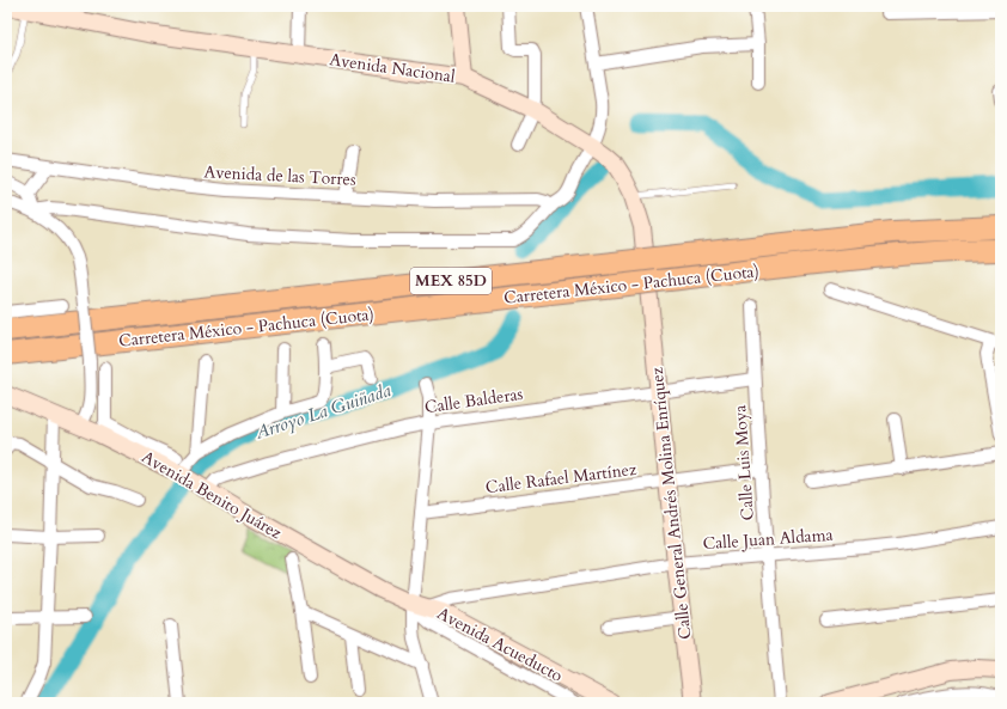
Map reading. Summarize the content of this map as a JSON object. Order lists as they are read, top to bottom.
{
  "streets": {
    "highway": ["MEX 85D", "Carretera México - Pachuca (Cuota)"],
    "main road": [
      "Avenida Nacional",
      "Avenida Benito Juárez",
      "Calle General Andrés Molina Enríquez",
      "Avenida Acueducto"
    ],
    "street": [
      "Avenida de las Torres",
      "Calle Balderas",
      "Calle Luis Moya",
      "Calle Rafael Martínez",
      "Calle Juan Aldama"
    ]
  },
  "crossings": [
    ["Avenida Nacional", "Calle General Andrés Molina Enríquez"],
    ["Calle Balderas", "Calle Luis Moya"],
    ["Calle Balderas", "Avenida Benito Juárez"],
    ["Calle Balderas", "Calle General Andrés Molina Enríquez"],
    ["Calle Luis Moya", "Calle Rafael Martínez"],
    ["Calle Luis Moya", "Calle Juan Aldama"],
    ["Calle Rafael Martínez", "Calle General Andrés Molina Enríquez"],
    ["Avenida Benito Juárez", "Calle Juan Aldama"],
    ["Avenida Benito Juárez", "Avenida Acueducto"],
    ["Calle General Andrés Molina Enríquez", "Calle Juan Aldama"],
    ["Calle Juan Aldama", "Avenida Acueducto"]
  ],
  "water": ["Arroyo La Guiñada"]
}
